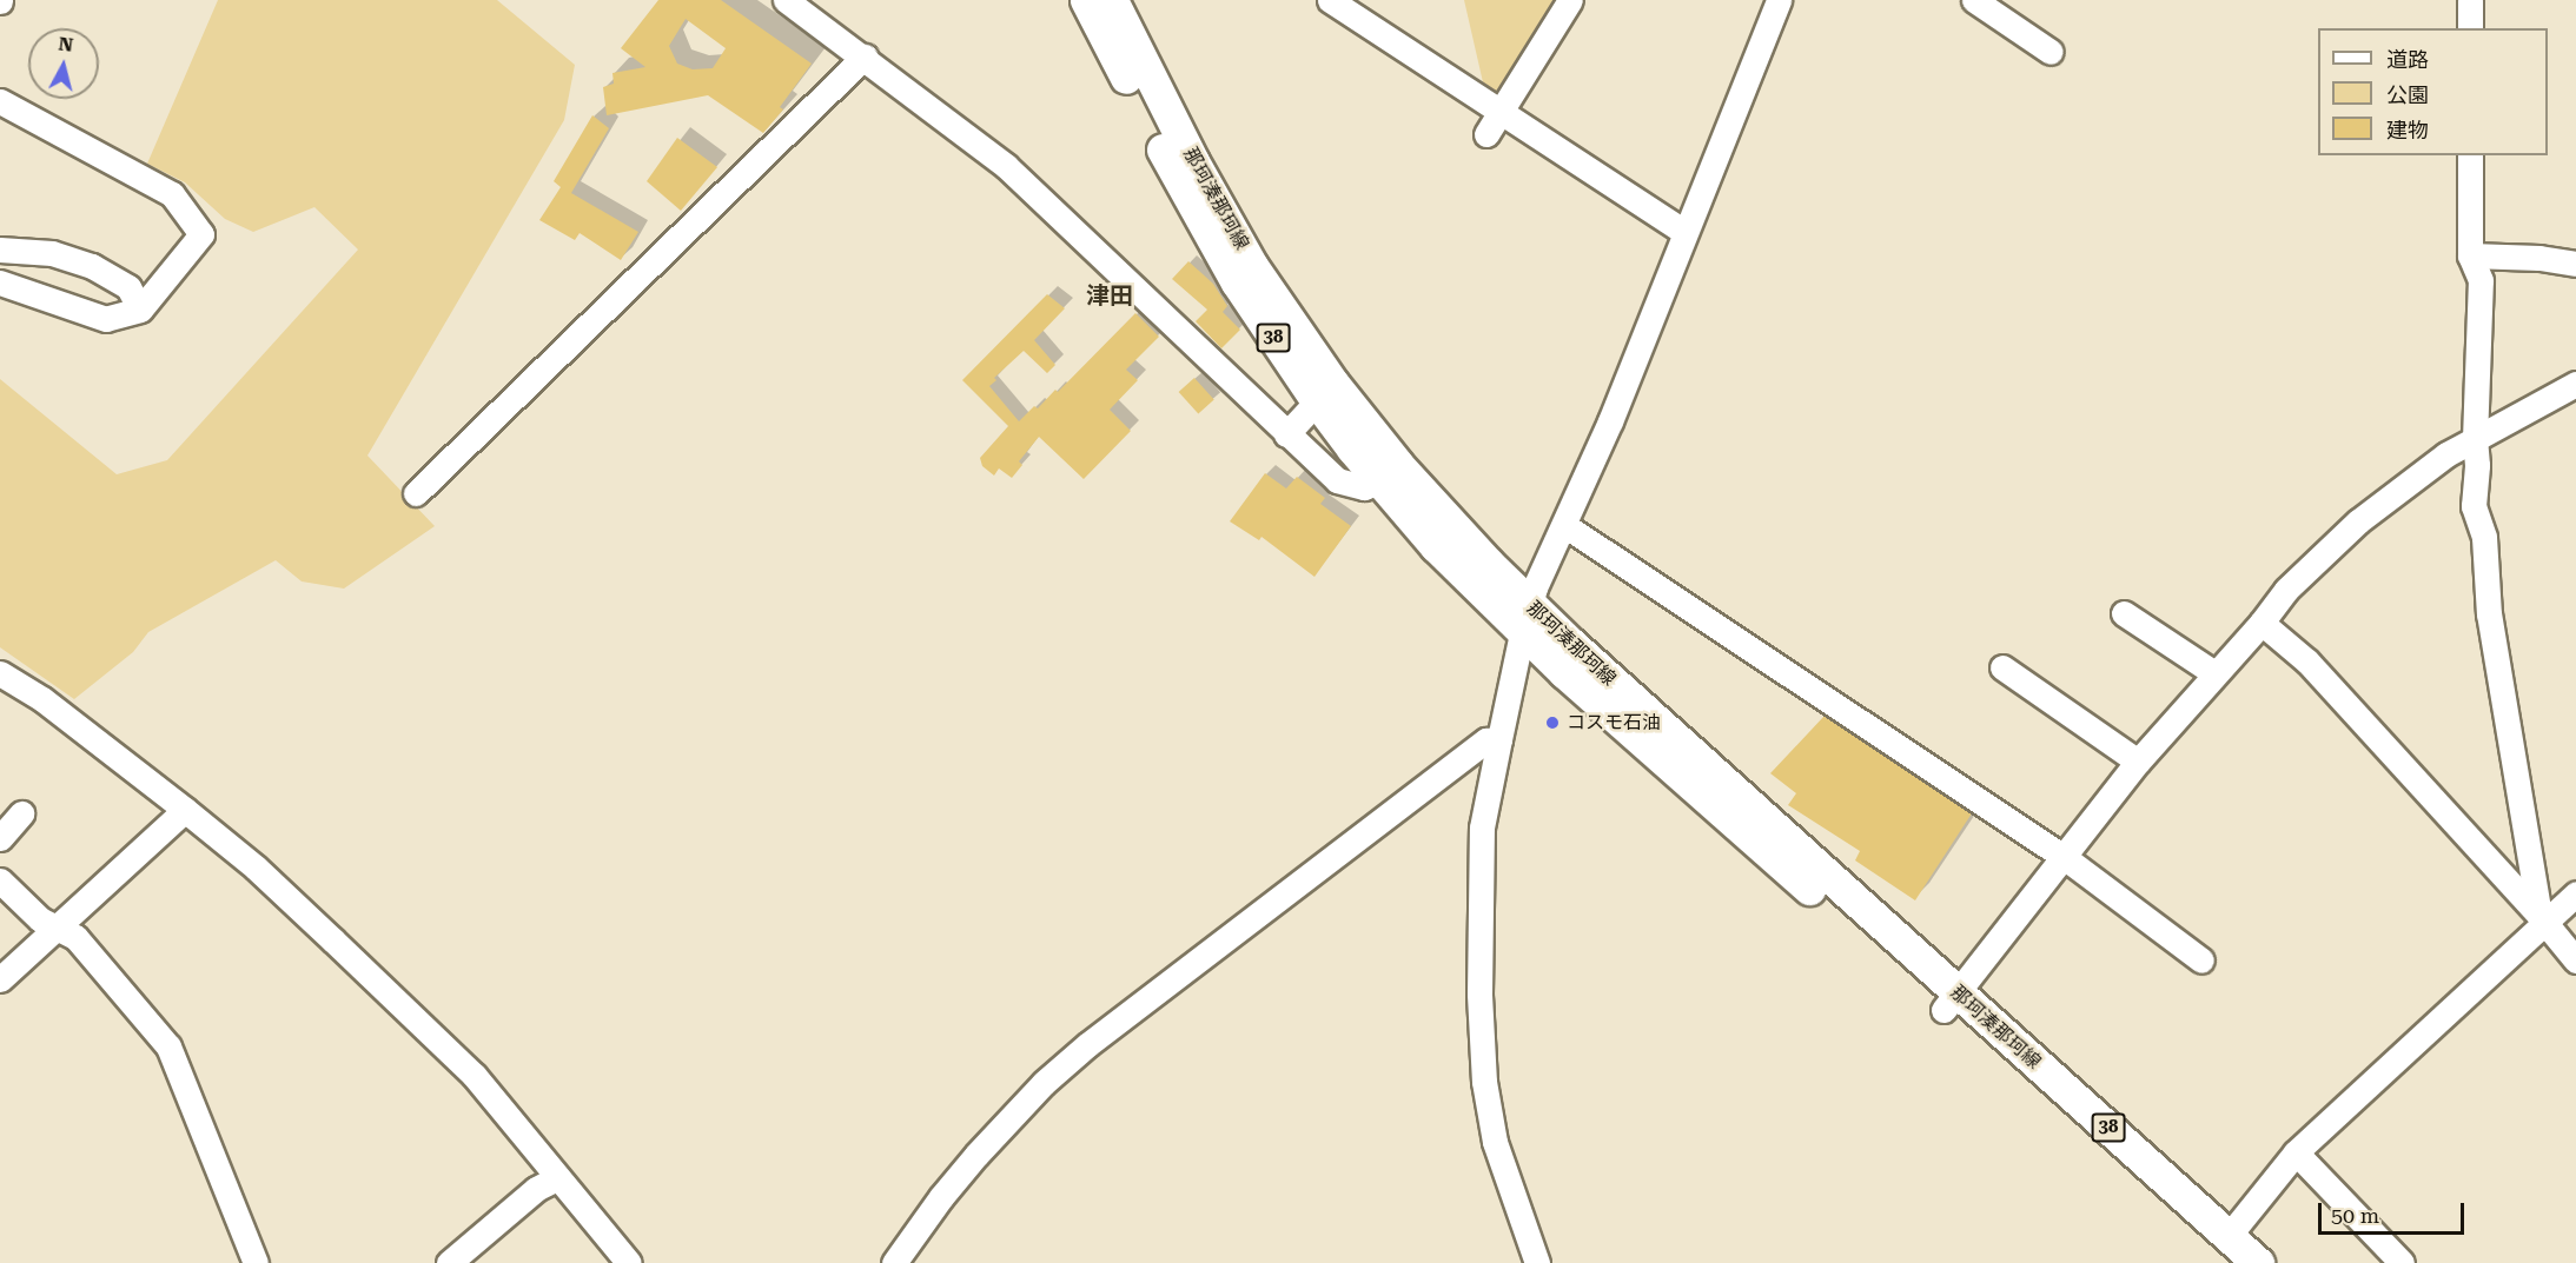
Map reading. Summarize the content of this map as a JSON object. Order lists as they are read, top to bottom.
{
  "streets": {
    "main road": ["那珂湊那珂線", "38"]
  },
  "districts": ["津田"],
  "places": ["コスモ石油"],
  "legend": ["道路", "公園", "建物"],
  "scale_bar": "50 m",
  "north": "top"
}
